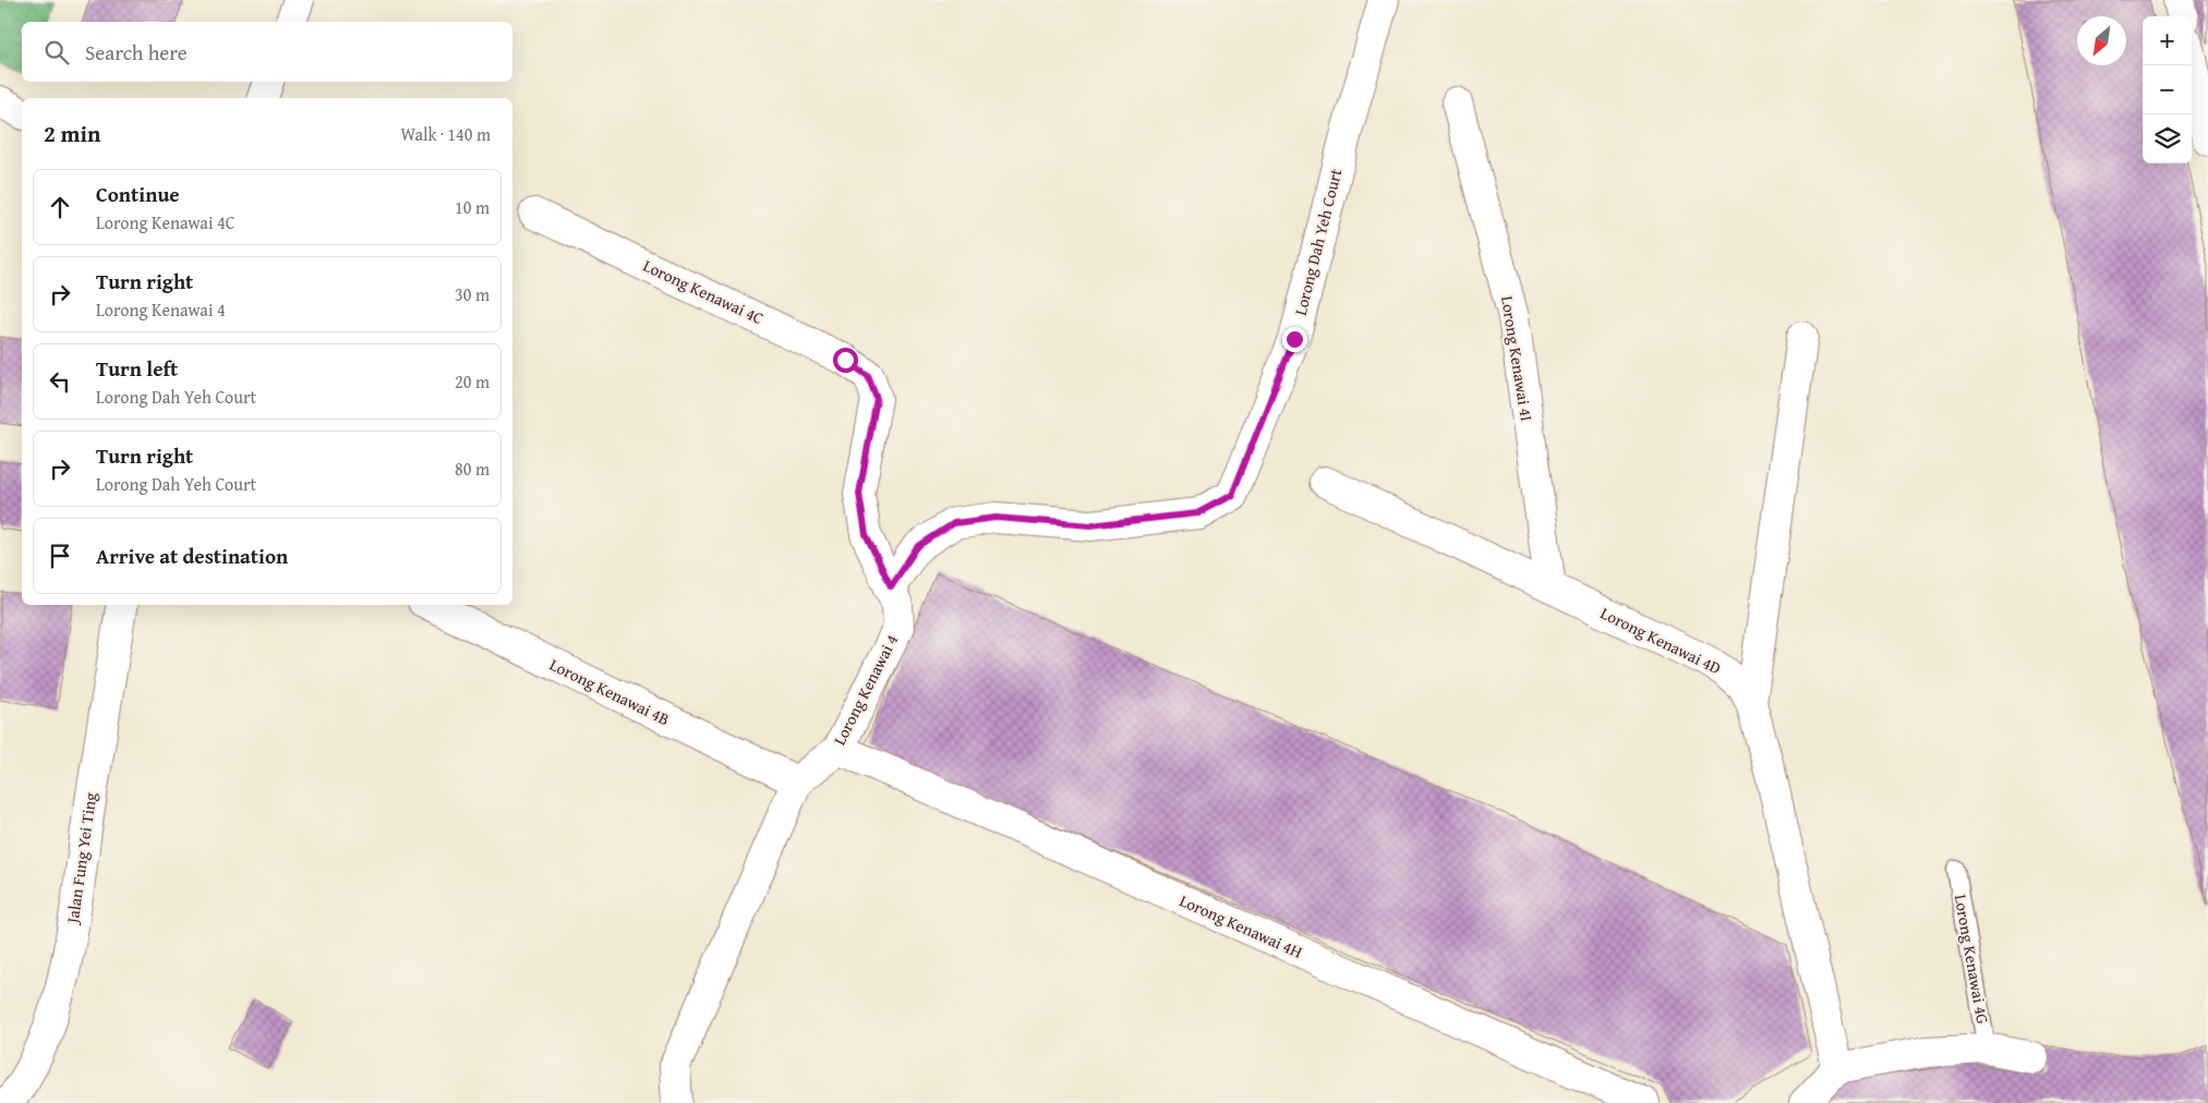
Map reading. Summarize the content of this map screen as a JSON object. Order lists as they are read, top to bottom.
{
  "streets": {
    "street": [
      "Lorong Dah Yeh Court",
      "Lorong Kenawai 4C",
      "Lorong Kenawai 4I",
      "Lorong Kenawai 4D",
      "Lorong Kenawai 4",
      "Lorong Kenawai 4B",
      "Jalan Fung Yei Ting",
      "Lorong Kenawai 4H"
    ],
    "lane": ["Lorong Kenawai 4G"]
  },
  "crossings": [
    ["Lorong Dah Yeh Court", "Lorong Kenawai 4"],
    ["Lorong Kenawai 4C", "Lorong Kenawai 4"],
    ["Lorong Kenawai 4I", "Lorong Kenawai 4D"],
    ["Lorong Kenawai 4", "Lorong Kenawai 4B"],
    ["Lorong Kenawai 4", "Lorong Kenawai 4H"]
  ],
  "north": "bottom left",
  "page": {
    "map_buttons": ["+", "−"],
    "search": "Search here",
    "heading": ["2 min", "Walk · 140 m"],
    "list": [
      ["Continue", "Lorong Kenawai 4C", "10 m"],
      ["Turn right", "Lorong Kenawai 4", "30 m"],
      ["Turn left", "Lorong Dah Yeh Court", "20 m"],
      ["Turn right", "Lorong Dah Yeh Court", "80 m"],
      "Arrive at destination"
    ]
  }
}
